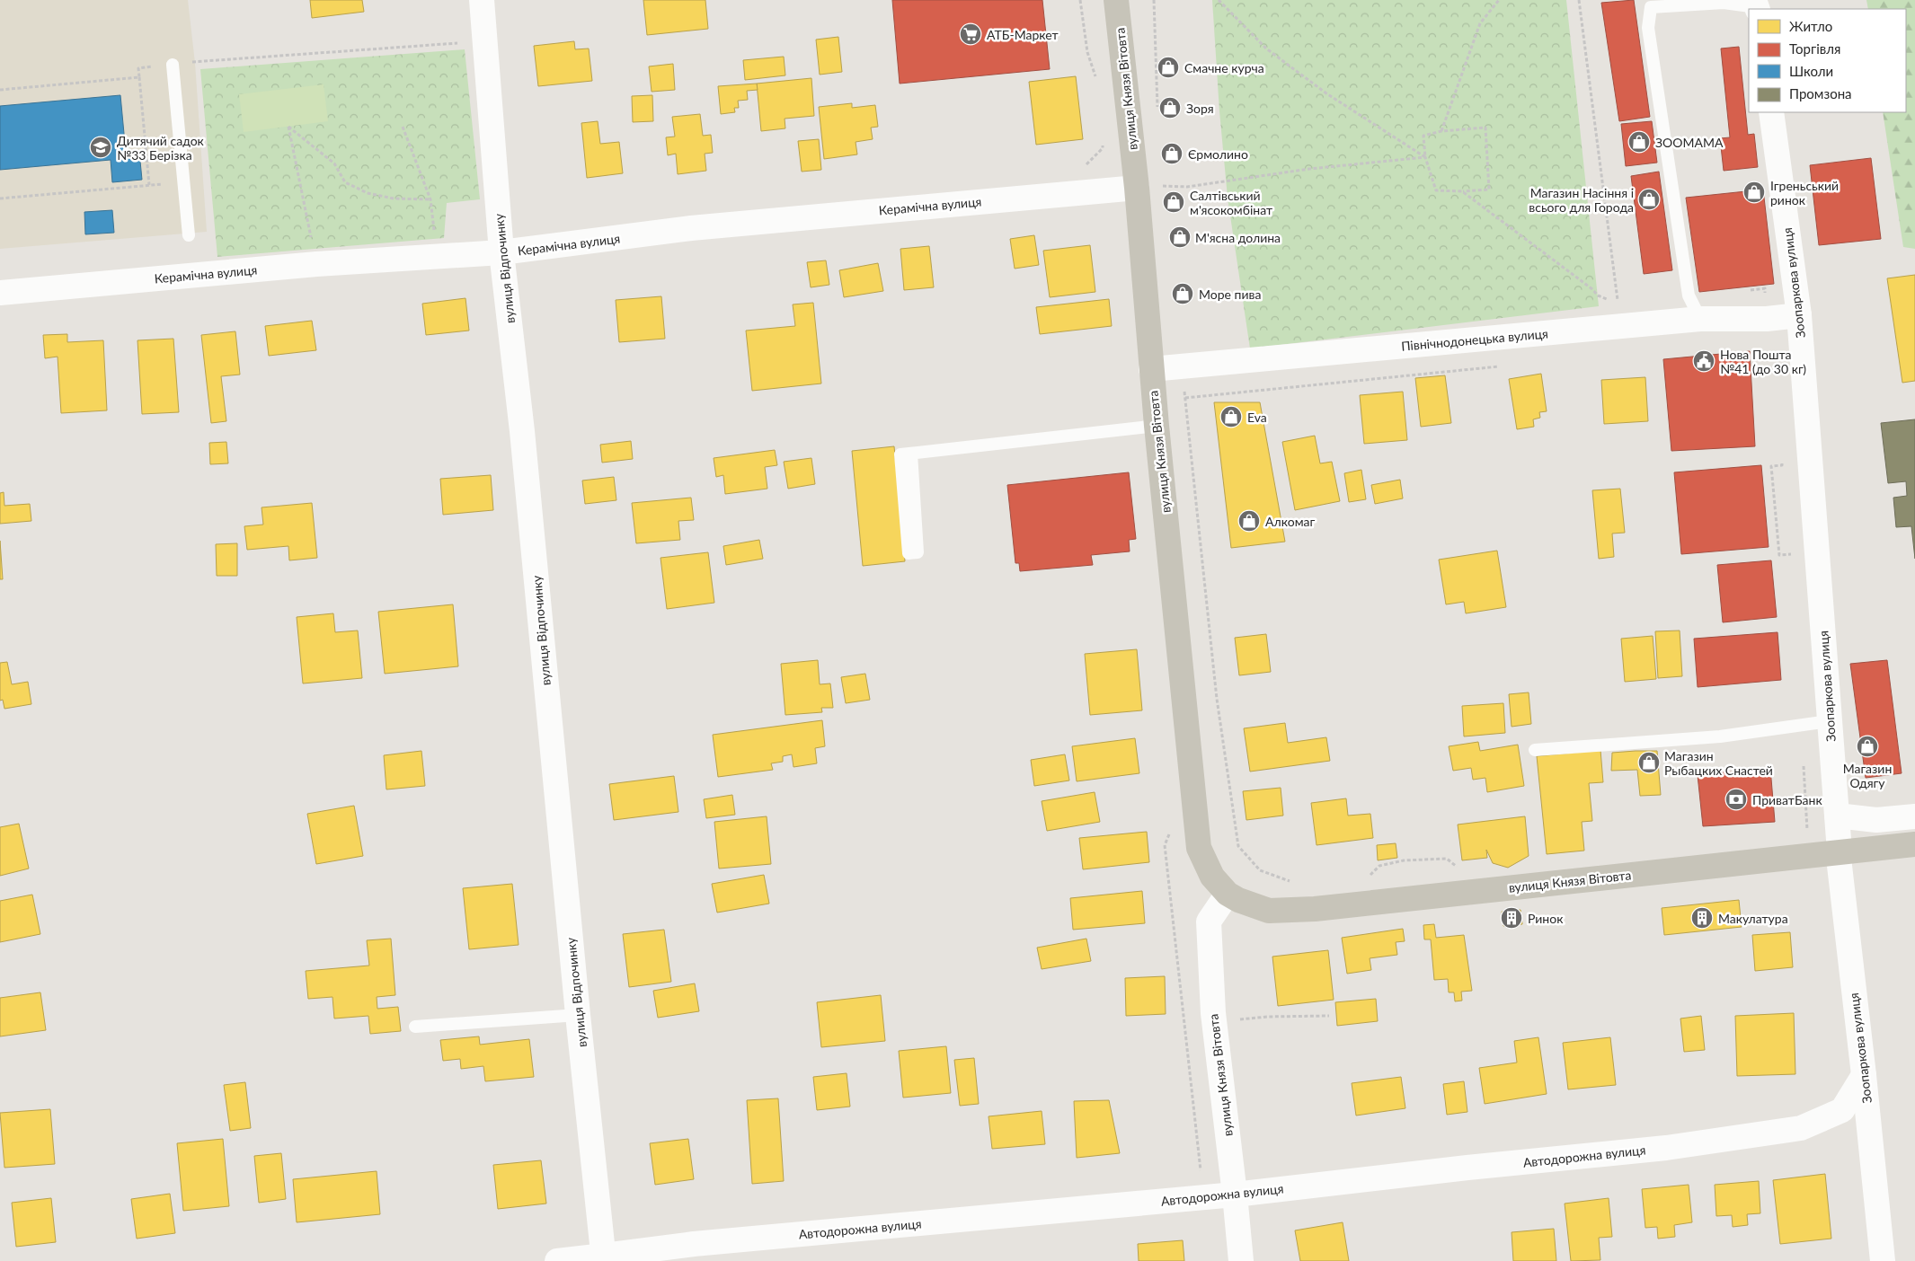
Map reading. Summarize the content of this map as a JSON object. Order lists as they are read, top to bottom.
{
  "streets": {
    "main road": ["вулиця Князя Вітовта"],
    "street": [
      "Керамічна вулиця",
      "вулиця Відпочинку",
      "Зоопаркова вулиця",
      "Північнодонецька вулиця",
      "Автодорожна вулиця"
    ]
  },
  "crossings": [
    ["вулиця Князя Вітовта", "Керамічна вулиця"],
    ["вулиця Князя Вітовта", "Зоопаркова вулиця"],
    ["вулиця Князя Вітовта", "Північнодонецька вулиця"],
    ["вулиця Князя Вітовта", "Автодорожна вулиця"],
    ["Керамічна вулиця", "вулиця Відпочинку"],
    ["вулиця Відпочинку", "Автодорожна вулиця"],
    ["Зоопаркова вулиця", "Північнодонецька вулиця"],
    ["Зоопаркова вулиця", "Автодорожна вулиця"]
  ],
  "places": {
    "supermarket": ["АТБ-Маркет"],
    "shop": [
      "Смачне курча",
      "Зоря",
      "ЗООМАМА",
      "Єрмолино",
      "Ігреньський ринок",
      "Магазин Насіння і всього для Города",
      "Салтівський м'ясокомбінат",
      "М'ясна долина",
      "Море пива",
      "Eva",
      "Алкомаг",
      "Магазин Одягу",
      "Магазин Рыбацких Снастей"
    ],
    "school or university": ["Дитячий садок №33 Берізка"],
    "public building": ["Нова Пошта №41 (до 30 кг)"],
    "bank": ["ПриватБанк"],
    "building": ["Ринок", "Макулатура"]
  },
  "legend": [
    "Житло",
    "Торгівля",
    "Школи",
    "Промзона"
  ]
}
